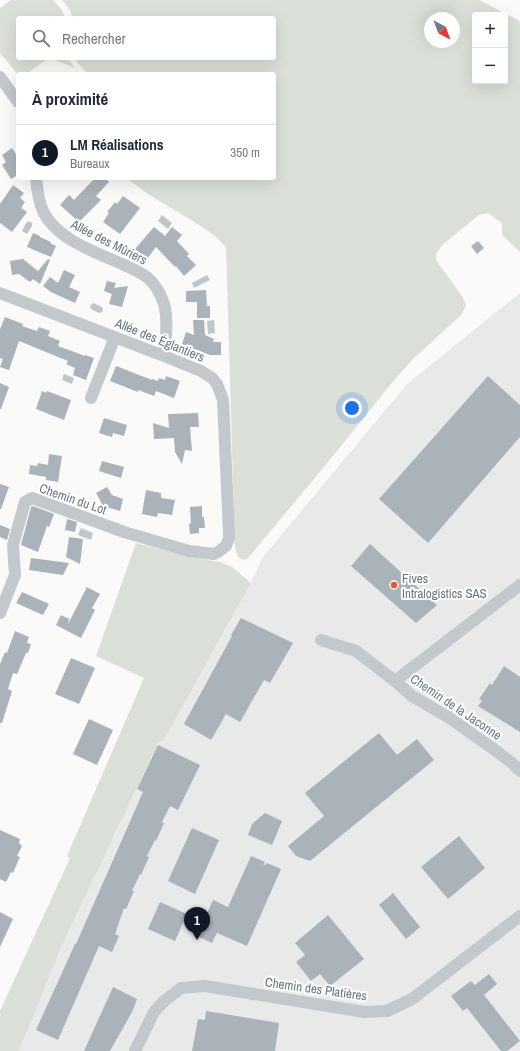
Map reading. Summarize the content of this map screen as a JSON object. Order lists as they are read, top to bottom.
{
  "streets": {
    "street": [
      "Allée des Mûriers",
      "Allée des Églantiers",
      "Chemin du Lot",
      "Chemin de la Jaconne",
      "Chemin des Platières"
    ]
  },
  "crossings": [
    ["Allée des Mûriers", "Allée des Églantiers"],
    ["Allée des Églantiers", "Chemin du Lot"]
  ],
  "places": ["Fives Intralogistics SAS"],
  "north": "bottom right",
  "page": {
    "map_buttons": ["+", "−"],
    "search": "Rechercher",
    "heading": "À proximité",
    "list": [
      {
        "mark": "1",
        "name": "LM Réalisations",
        "note": "Bureaux",
        "value": "350 m"
      }
    ],
    "pins": "1"
  }
}
